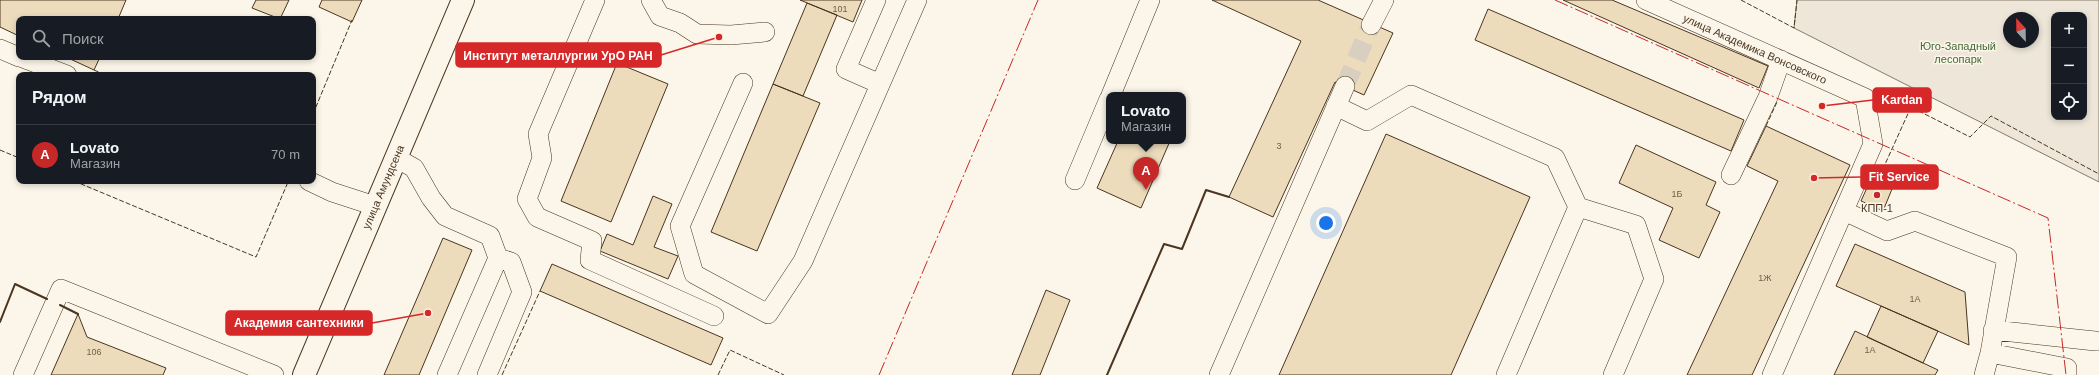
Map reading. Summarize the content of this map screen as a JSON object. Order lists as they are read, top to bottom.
{
  "streets": {
    "main road": ["улица Амундсена"],
    "street": ["улица Академика Вонсовского"]
  },
  "parks": ["Юго-Западный лесопарк"],
  "places": [
    "Институт металлургии УрО РАН",
    "Kardan",
    "Fit Service",
    "КПП-1",
    "Академия сантехники"
  ],
  "house_numbers": [
    "101",
    "3",
    "1Б",
    "1Ж",
    "1А",
    "1А",
    "106"
  ],
  "north": "top",
  "page": {
    "map_buttons": ["+", "−"],
    "search": "Поиск",
    "heading": "Рядом",
    "popup": ["Lovato", "Магазин"],
    "list": [
      {
        "mark": "A",
        "name": "Lovato",
        "note": "Магазин",
        "value": "70 m"
      }
    ],
    "pins": "A"
  }
}
